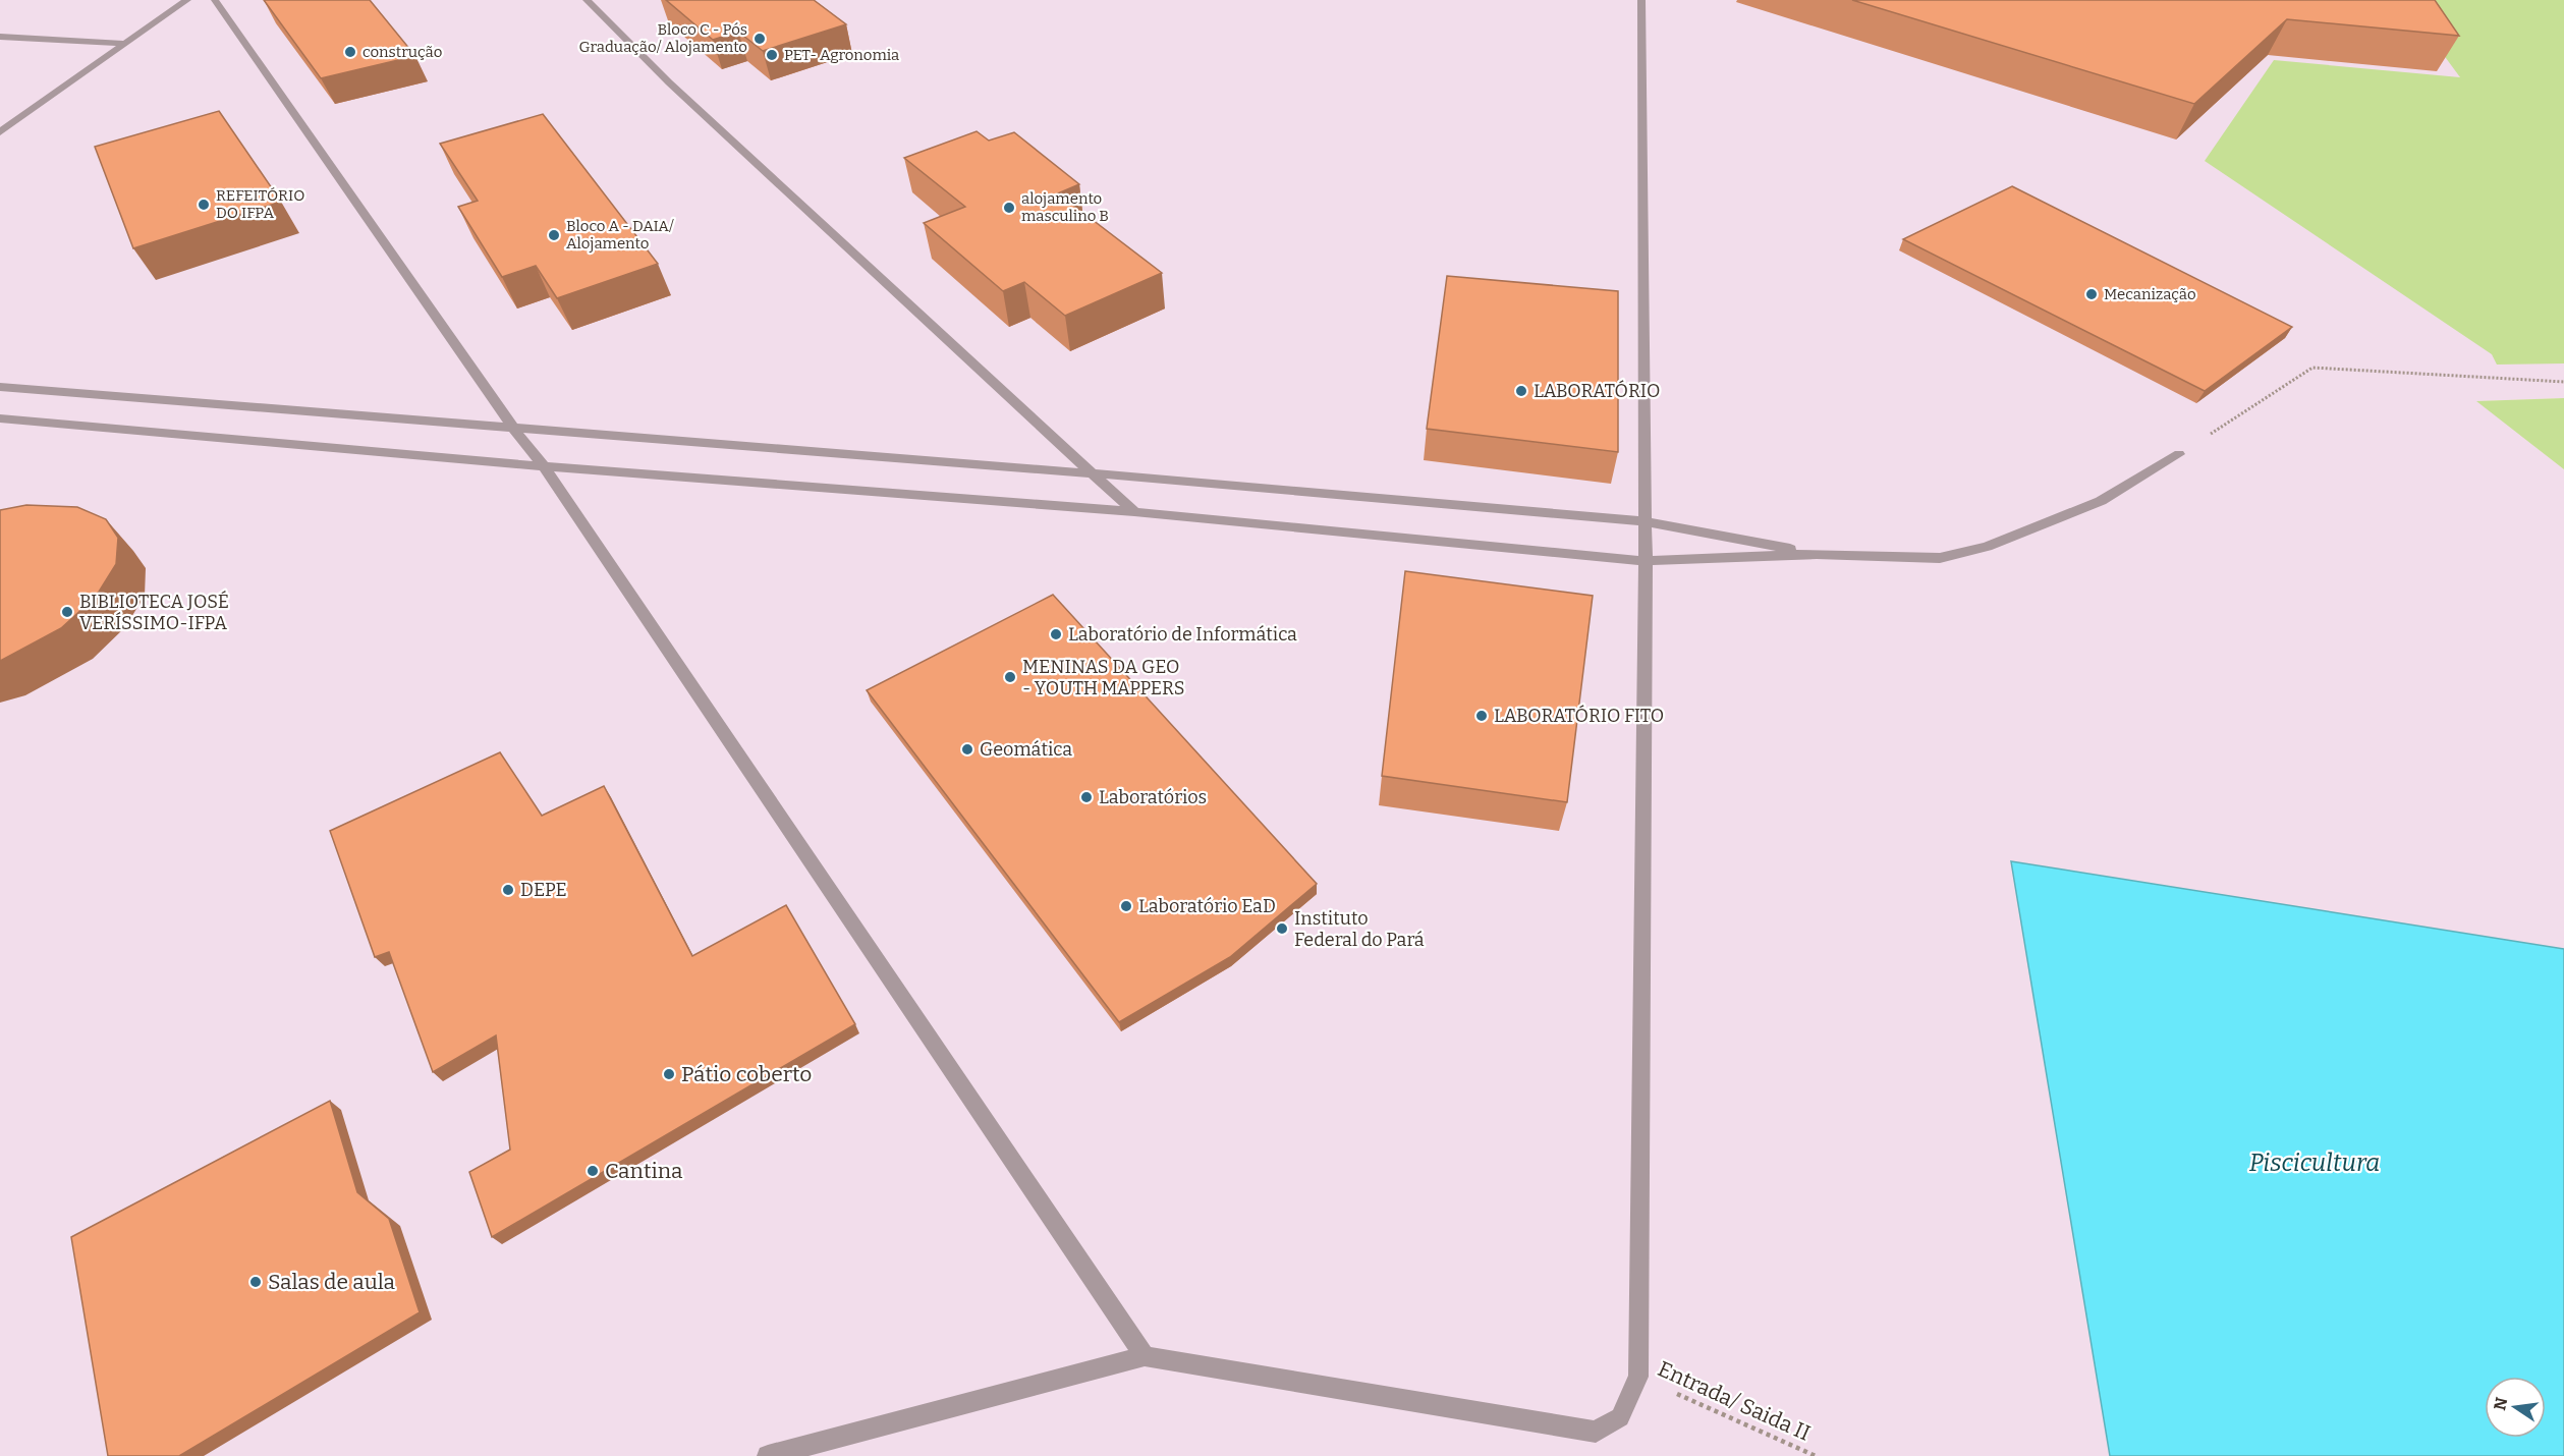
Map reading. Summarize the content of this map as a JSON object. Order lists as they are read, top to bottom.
{
  "streets": {
    "path": ["Entrada/ Saida II"]
  },
  "water": ["Piscicultura"],
  "places": [
    "Bloco C - Pós Graduação/ Alojamento",
    "construção",
    "PET- Agronomia",
    "REFEITÓRIO DO IFPA",
    "alojamento masculino B",
    "Bloco A - DAIA/ Alojamento",
    "Mecanização",
    "LABORATÓRIO",
    "BIBLIOTECA JOSÉ VERÍSSIMO-IFPA",
    "Laboratório de Informática",
    "MENINAS DA GEO - YOUTH MAPPERS",
    "LABORATÓRIO FITO",
    "Geomática",
    "Laboratórios",
    "DEPE",
    "Laboratório EaD",
    "Instituto Federal do Pará",
    "Pátio coberto",
    "Cantina",
    "Salas de aula"
  ],
  "north": "left"
}
